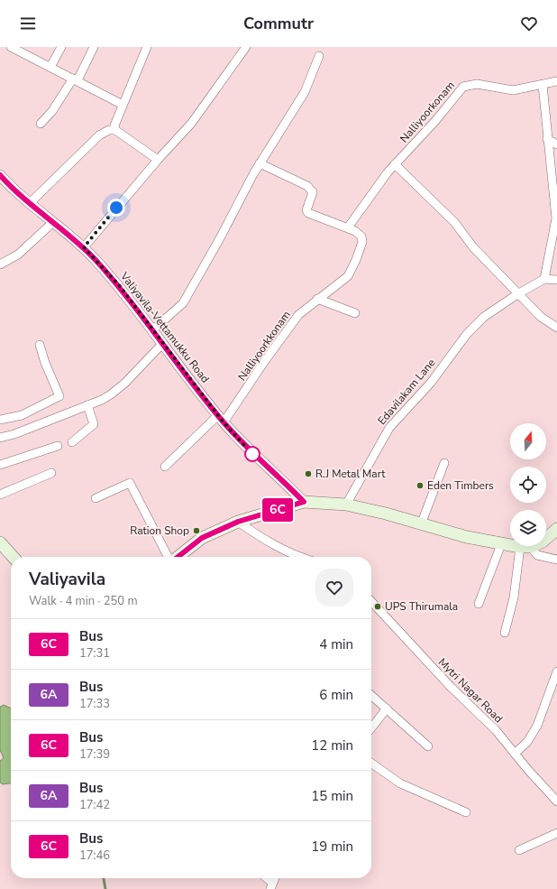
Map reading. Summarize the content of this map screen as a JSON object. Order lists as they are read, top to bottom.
{
  "streets": {
    "street": [
      "Nalliyoorkonam",
      "Valiyavila-Vettamukku Road",
      "Nalliyoorkkonam",
      "Edavilakam Lane",
      "Mytri Nagar Road"
    ]
  },
  "crossings": [
    ["Nalliyoorkonam", "Nalliyoorkkonam"],
    ["Valiyavila-Vettamukku Road", "Nalliyoorkkonam"]
  ],
  "places": [
    "R.J Metal Mart",
    "Eden Timbers",
    "Ration Shop",
    "UPS Thirumala"
  ],
  "lines": ["bus line 6C"],
  "north": "top",
  "page": {
    "header": "Commutr",
    "on_map": "6C",
    "heading": ["Valiyavila", "Walk · 4 min · 250 m"],
    "list": [
      {
        "mark": "6C",
        "name": "Bus",
        "note": "17:31",
        "value": "4 min"
      },
      {
        "mark": "6A",
        "name": "Bus",
        "note": "17:33",
        "value": "6 min"
      },
      {
        "mark": "6C",
        "name": "Bus",
        "note": "17:39",
        "value": "12 min"
      },
      {
        "mark": "6A",
        "name": "Bus",
        "note": "17:42",
        "value": "15 min"
      },
      {
        "mark": "6C",
        "name": "Bus",
        "note": "17:46",
        "value": "19 min"
      }
    ]
  }
}
